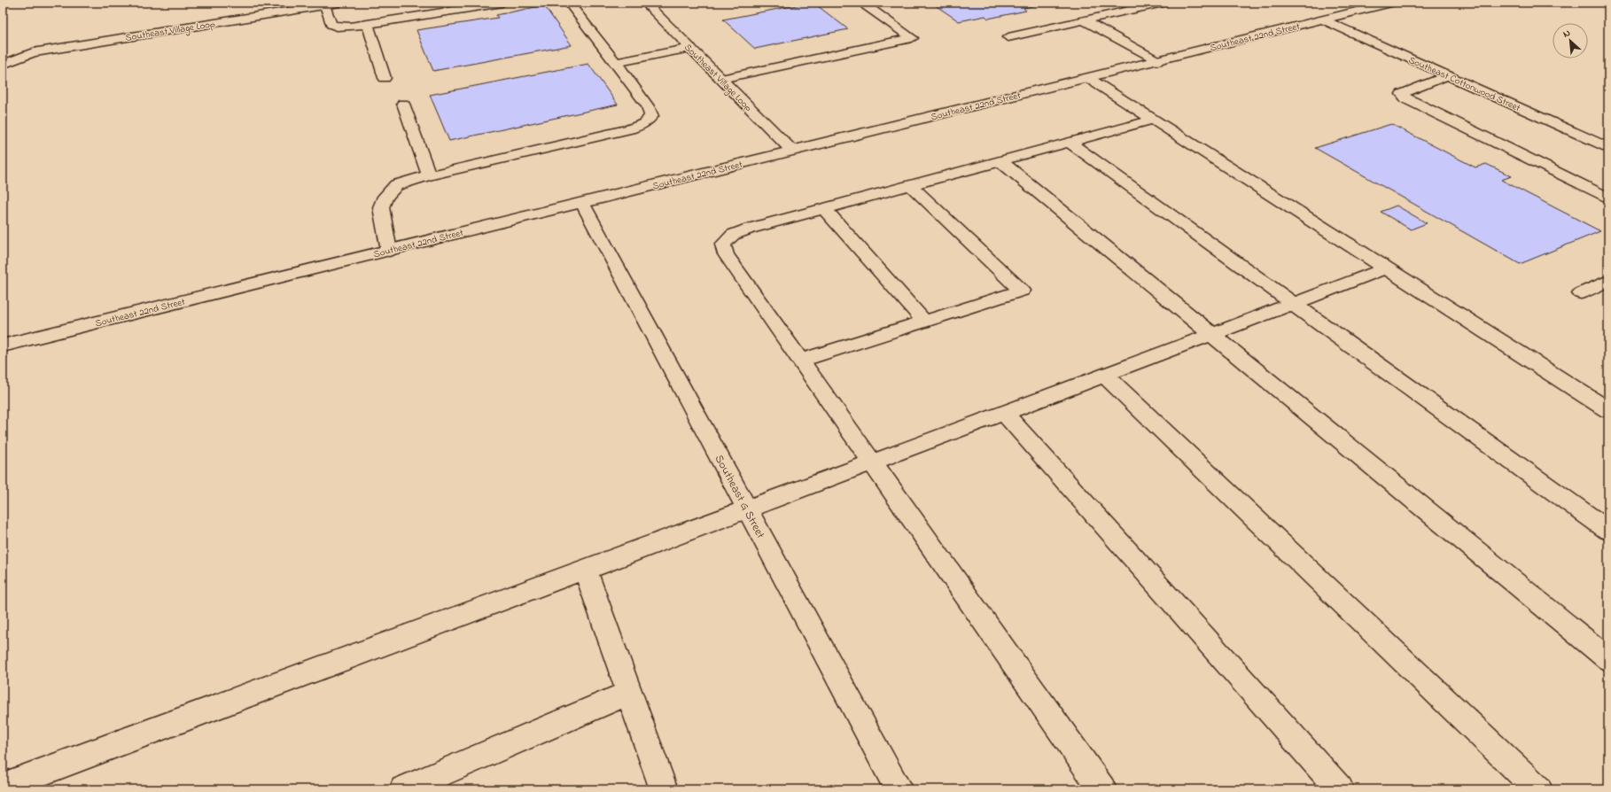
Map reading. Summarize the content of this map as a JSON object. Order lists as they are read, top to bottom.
{
  "streets": {
    "street": [
      "Southeast Village Loop",
      "Southeast 22nd Street",
      "Southeast Cottonwood Street",
      "Southeast G Street"
    ]
  },
  "crossings": [
    ["Southeast Village Loop", "Southeast 22nd Street"],
    ["Southeast 22nd Street", "Southeast Cottonwood Street"],
    ["Southeast 22nd Street", "Southeast G Street"]
  ],
  "north": "top left"
}
